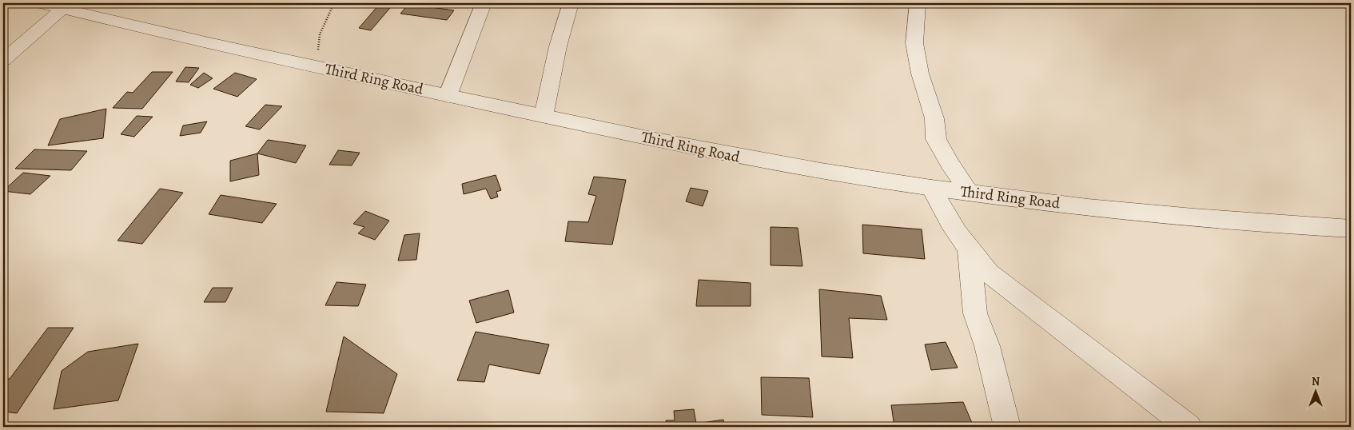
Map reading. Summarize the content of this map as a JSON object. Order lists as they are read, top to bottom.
{
  "streets": {
    "street": ["Third Ring Road"]
  },
  "north": "top"
}
